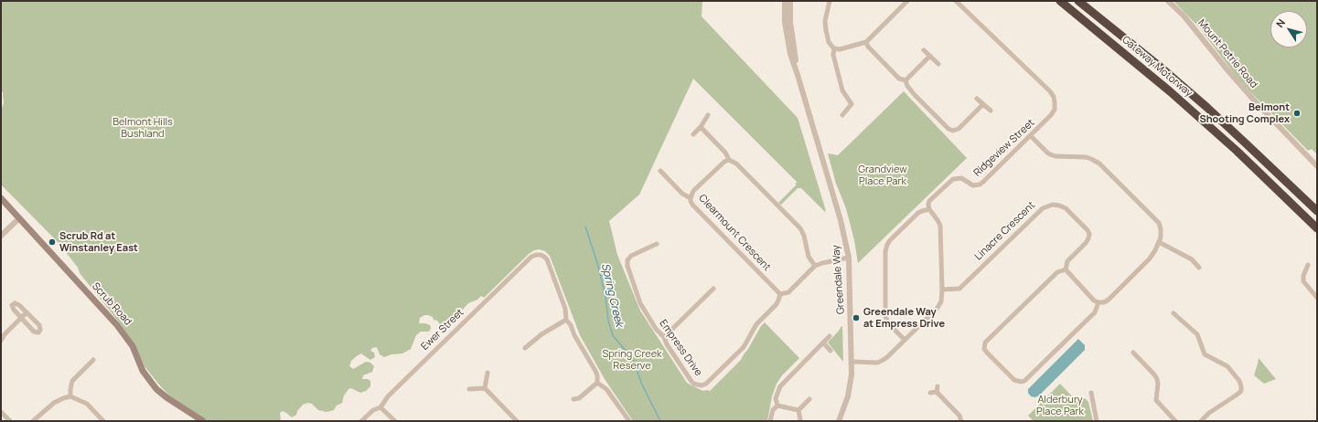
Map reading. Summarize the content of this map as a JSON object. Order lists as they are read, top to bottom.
{
  "streets": {
    "highway": ["Gateway Motorway"],
    "main road": ["Scrub Road"],
    "street": [
      "Mount Petrie Road",
      "Ridgeview Street",
      "Linacre Crescent",
      "Clearmount Crescent",
      "Greendale Way",
      "Ewer Street",
      "Empress Drive"
    ]
  },
  "crossings": [
    ["Clearmount Crescent", "Empress Drive"]
  ],
  "water": ["Spring Creek"],
  "parks": [
    "Belmont Hills Bushland",
    "Grandview Place Park",
    "Spring Creek Reserve",
    "Alderbury Place Park"
  ],
  "places": ["Belmont Shooting Complex", "Scrub Rd at Winstanley East", "Greendale Way at Empress Drive"],
  "north": "top left"
}
